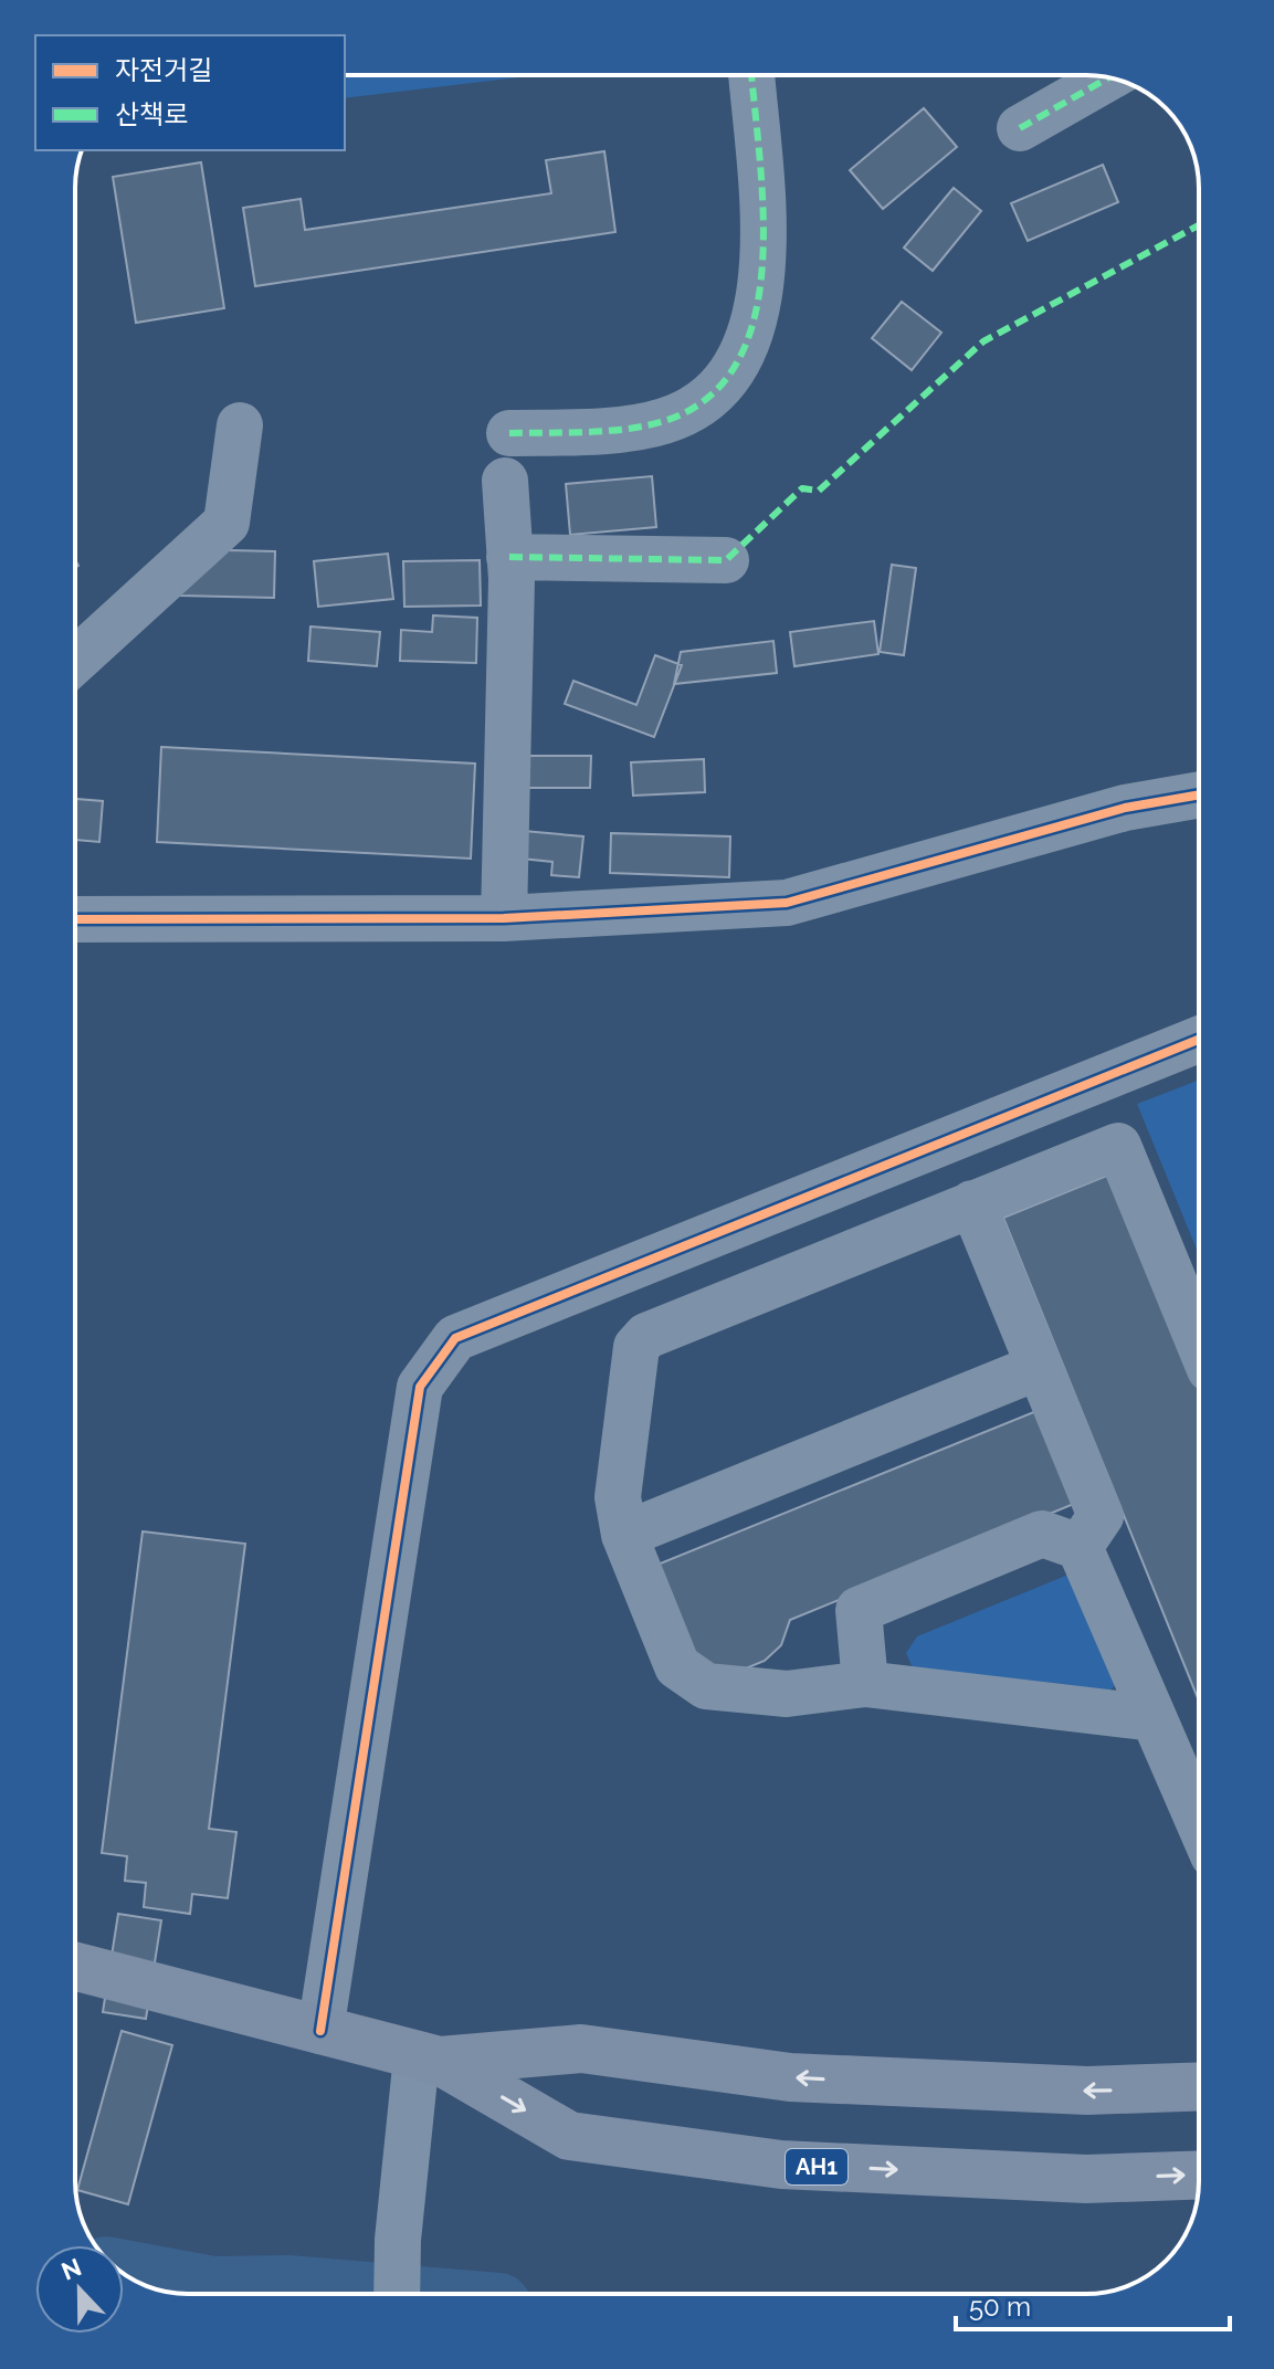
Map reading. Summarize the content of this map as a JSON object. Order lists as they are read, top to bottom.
{
  "streets": {
    "main road": ["AH1"]
  },
  "legend": ["자전거길", "산책로"],
  "scale_bar": "50 m",
  "north": "top"
}
